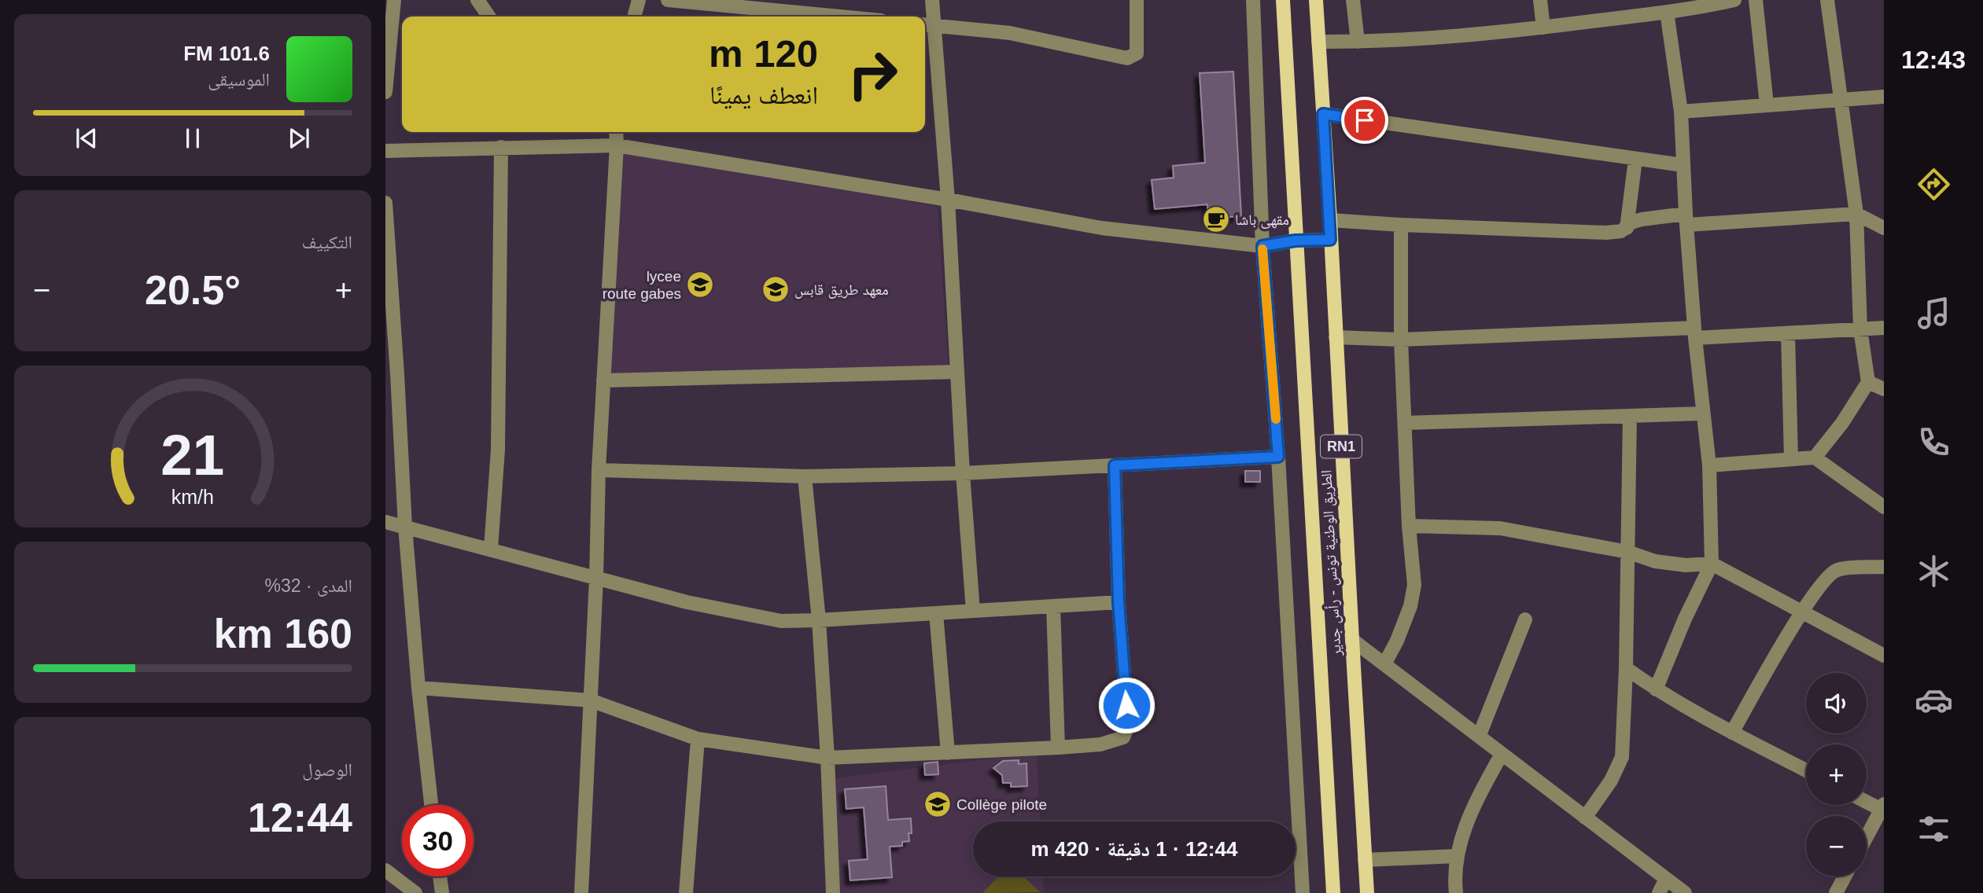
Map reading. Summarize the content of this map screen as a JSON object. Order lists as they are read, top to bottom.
{
  "streets": {
    "main road": ["RN1", "الطريق الوطنية تونس - رأس جدير"]
  },
  "places": {
    "cafe": ["مقهى باشا"],
    "school or university": ["lycee route gabes", "معهد طريق قابس", "Collège pilote"]
  },
  "page": {
    "tabs": "12:43",
    "turn": ["120 m", "انعطف يمينًا"],
    "song": ["101.6 FM", "الموسيقى"],
    "tile": [
      "التكييف",
      ["المدى · 32%", "160 km"],
      ["الوصول", "12:44"]
    ],
    "heat": ["−", "20.5°", "+"],
    "map_buttons": ["+", "−"],
    "limit": "30",
    "trip": "12:44 · 1 دقيقة · 420 m",
    "gauge": ["21", "km/h"]
  }
}
